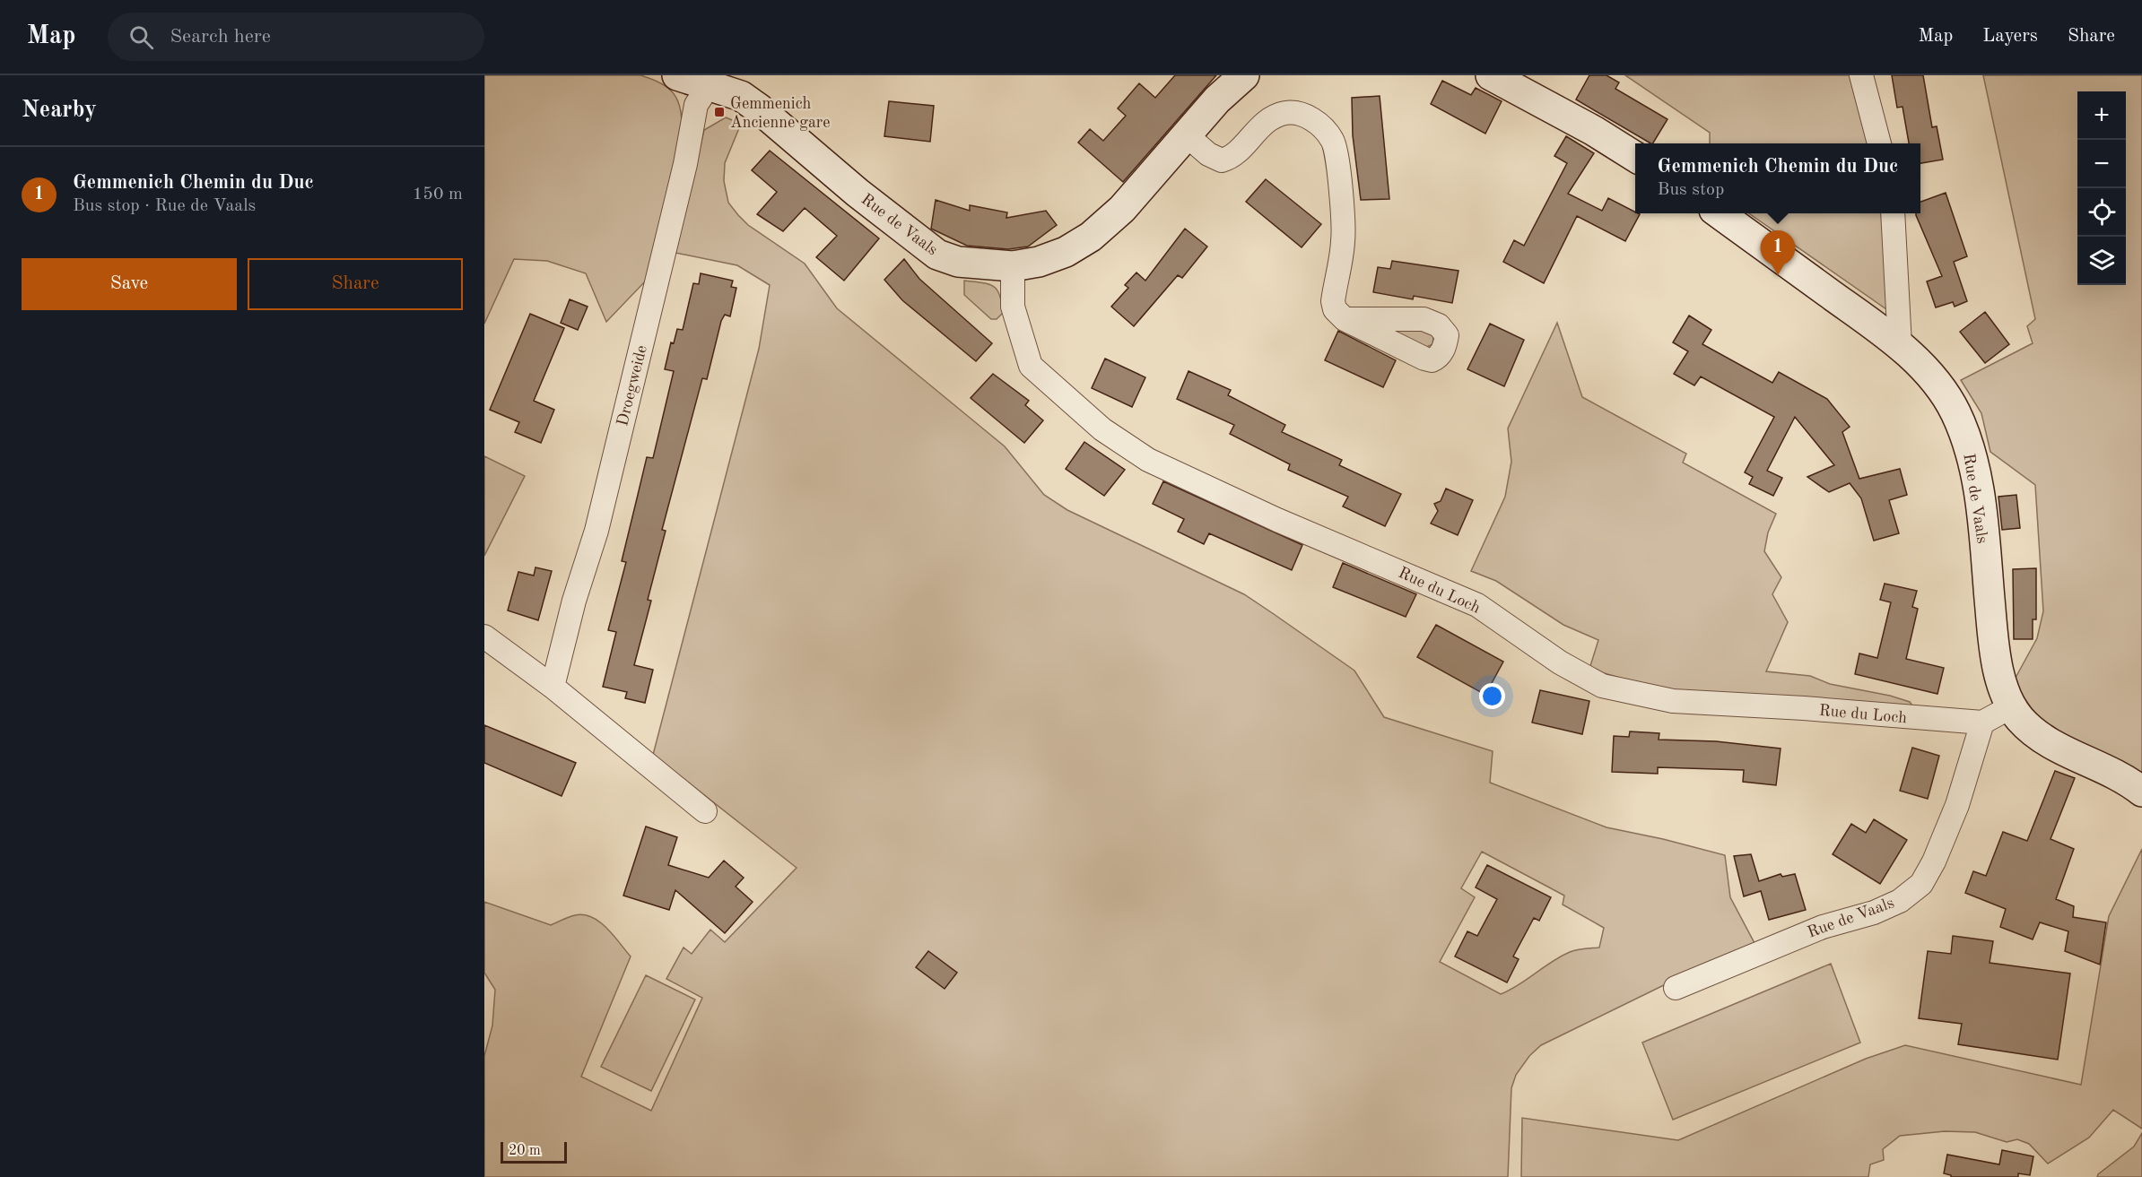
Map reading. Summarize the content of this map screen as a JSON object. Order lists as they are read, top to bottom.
{
  "streets": {
    "main road": ["Rue de Vaals"],
    "street": ["Droegweide", "Rue du Loch"]
  },
  "crossings": [
    ["Rue de Vaals", "Droegweide"],
    ["Rue de Vaals", "Rue du Loch"]
  ],
  "places": {
    "transit": ["Gemmenich Ancienne gare"]
  },
  "scale_bar": "20 m",
  "page": {
    "header": "Map",
    "search": "Search here",
    "nav": ["Map", "Layers", "Share"],
    "heading": "Nearby",
    "map_buttons": ["+", "−"],
    "popup": ["Gemmenich Chemin du Duc", "Bus stop"],
    "list": [
      {
        "mark": "1",
        "name": "Gemmenich Chemin du Duc",
        "note": "Bus stop · Rue de Vaals",
        "value": "150 m"
      }
    ],
    "pins": "1",
    "buttons": ["Save", "Share"],
    "scale": "20 m"
  }
}
